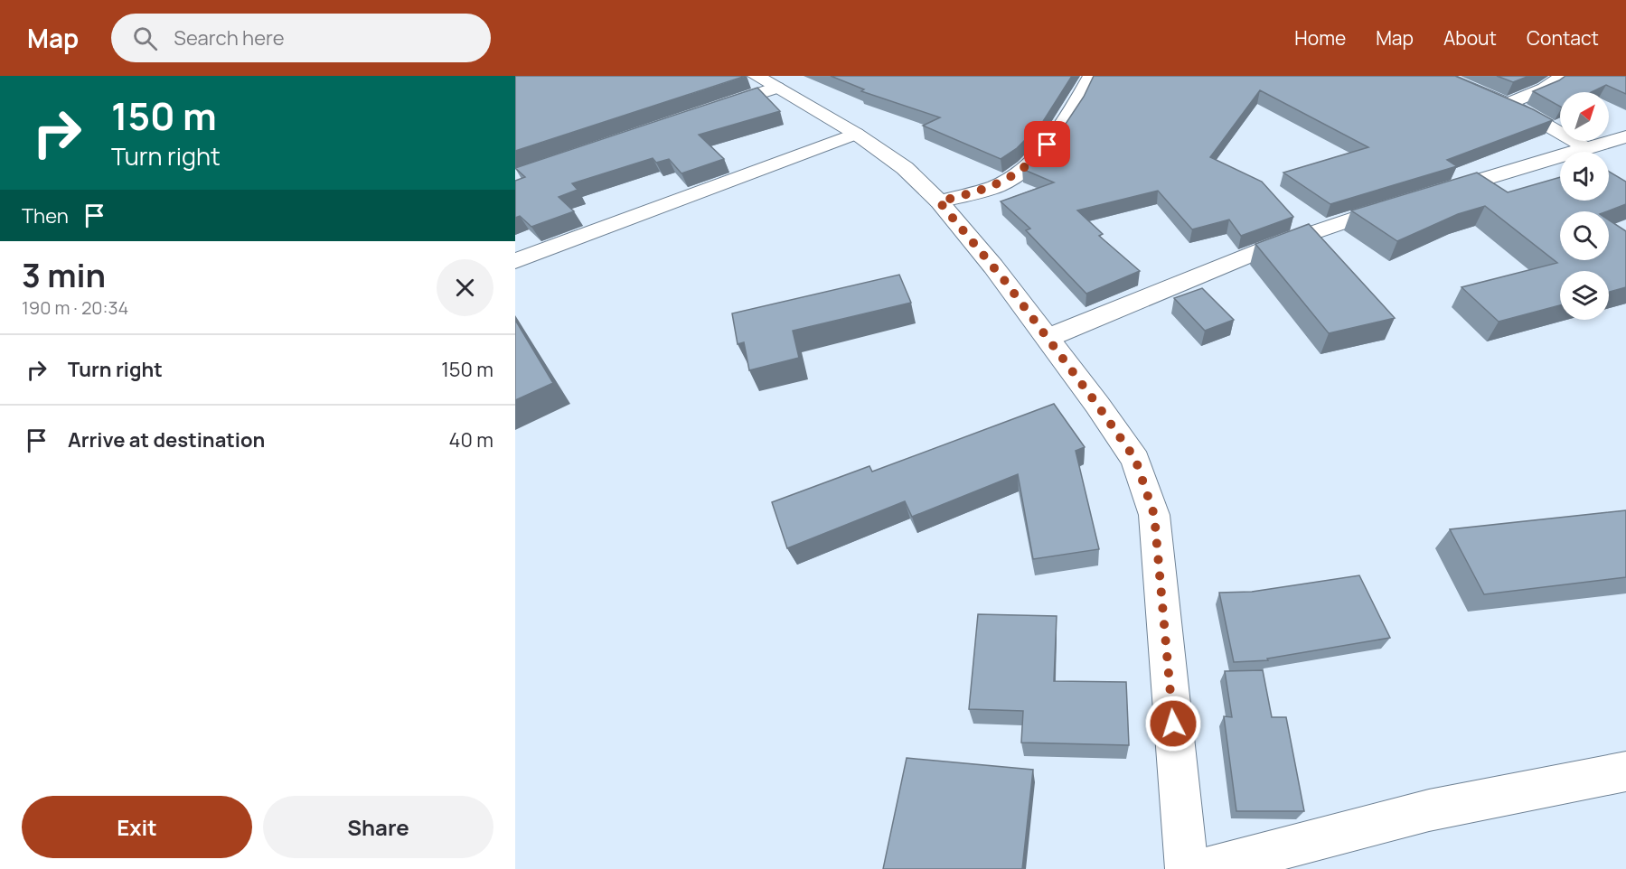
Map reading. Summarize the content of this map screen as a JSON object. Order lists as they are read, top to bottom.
{
  "north": "top right",
  "page": {
    "header": "Map",
    "search": "Search here",
    "nav": [
      "Home",
      "Map",
      "About",
      "Contact"
    ],
    "turn": ["150 m", "Turn right"],
    "then": "Then",
    "heading": ["3 min", "190 m · 20:34"],
    "list": [
      {
        "name": "Turn right",
        "value": "150 m"
      },
      {
        "name": "Arrive at destination",
        "value": "40 m"
      }
    ],
    "buttons": ["Exit", "Share"]
  }
}
